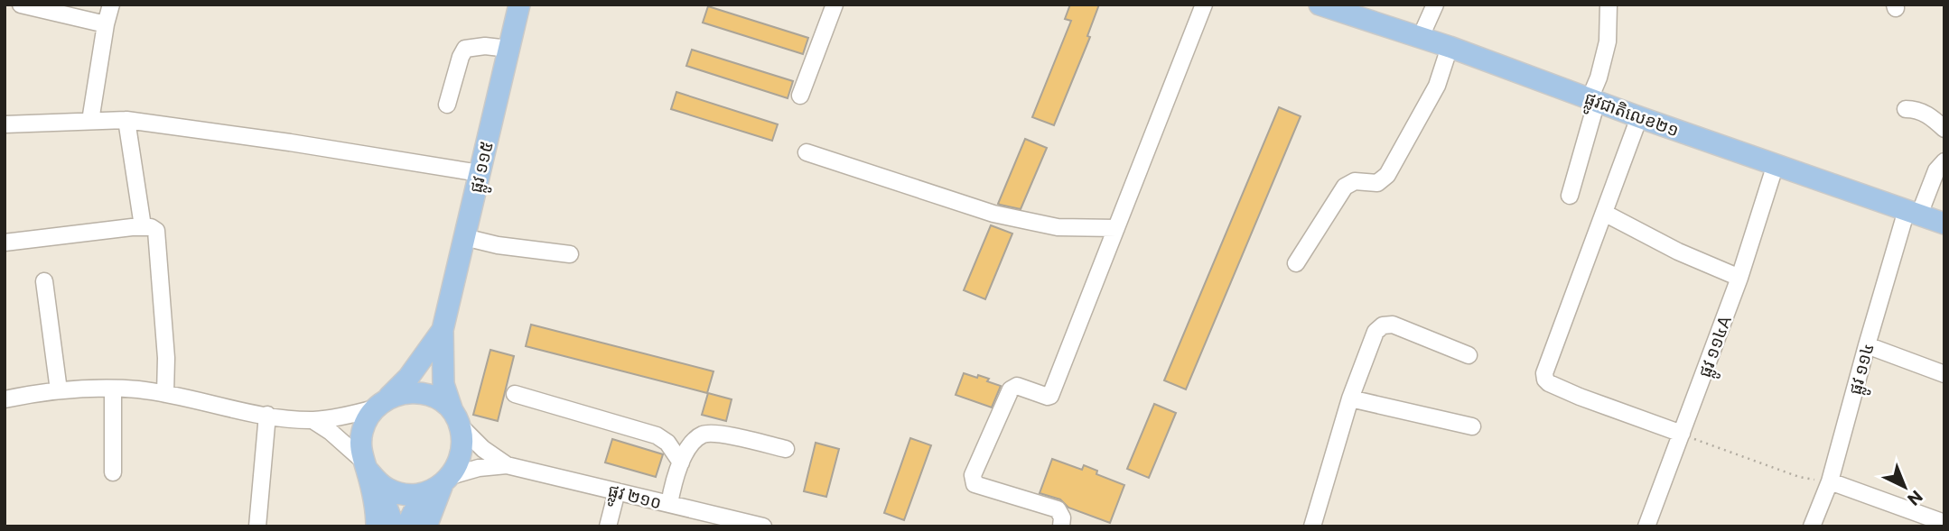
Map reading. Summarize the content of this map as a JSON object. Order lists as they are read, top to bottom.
{
  "streets": {
    "main road": ["ផ្លូវជាតិលេខ២១", "ផ្លូវ ១១៥"],
    "street": ["ផ្លូវ ១១៤A", "ផ្លូវ ១១៤", "ផ្លូវ ២១០"]
  },
  "crossings": [
    ["ផ្លូវជាតិលេខ២១", "ផ្លូវ ១១៤A"],
    ["ផ្លូវជាតិលេខ២១", "ផ្លូវ ១១៤"],
    ["ផ្លូវ ១១៥", "ផ្លូវ ២១០"]
  ],
  "north": "bottom right"
}
